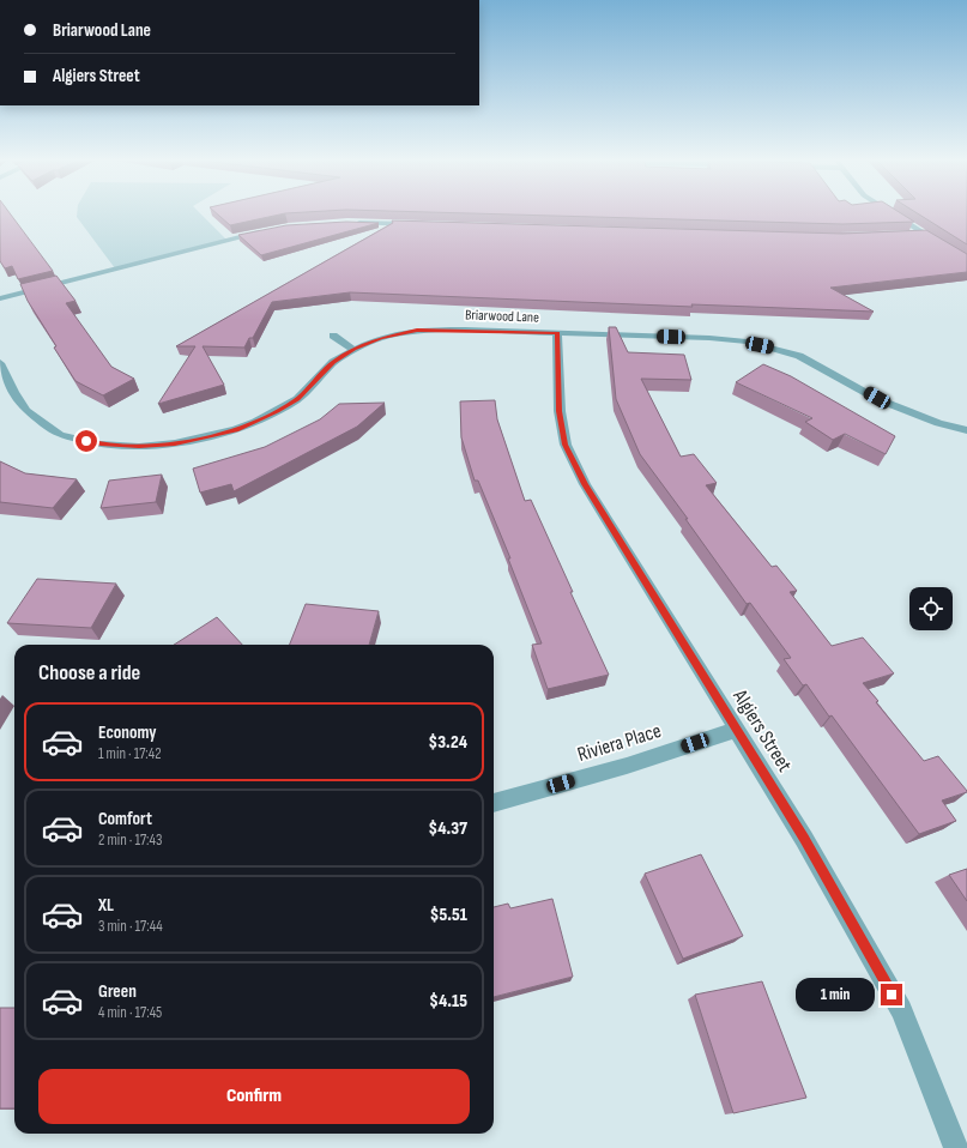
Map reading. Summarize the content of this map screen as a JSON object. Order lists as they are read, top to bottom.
{
  "streets": {
    "street": ["Briarwood Lane", "Algiers Street", "Riviera Place"]
  },
  "crossings": [
    ["Briarwood Lane", "Algiers Street"],
    ["Algiers Street", "Riviera Place"]
  ],
  "page": {
    "banner": ["Briarwood Lane", "Algiers Street"],
    "heading": "Choose a ride",
    "list": [
      {
        "name": "Economy",
        "note": "1 min · 17:42",
        "value": "$3.24"
      },
      {
        "name": "Comfort",
        "note": "2 min · 17:43",
        "value": "$4.37"
      },
      {
        "name": "XL",
        "note": "3 min · 17:44",
        "value": "$5.51"
      },
      {
        "name": "Green",
        "note": "4 min · 17:45",
        "value": "$4.15"
      }
    ],
    "bubble": "1 min",
    "buttons": "Confirm"
  }
}
